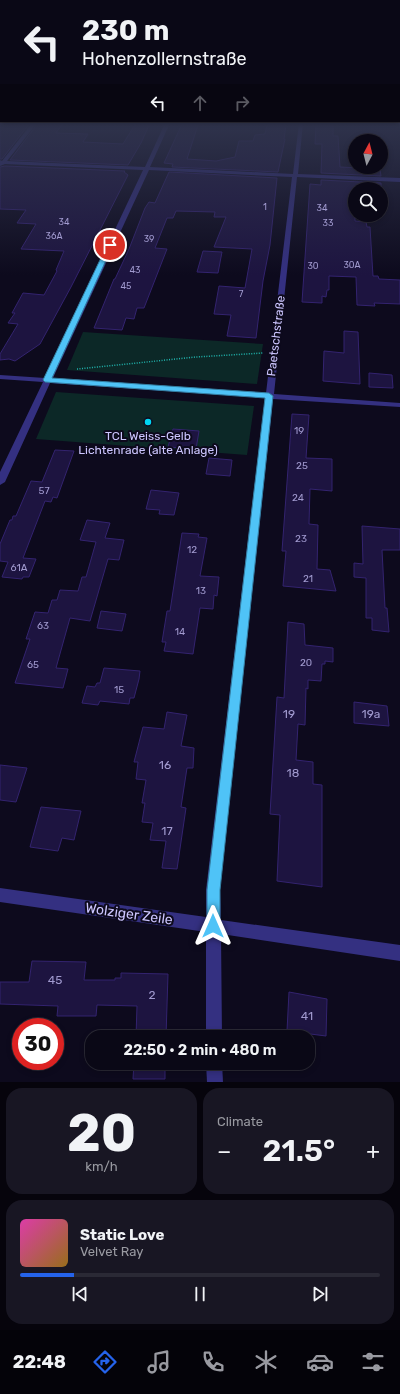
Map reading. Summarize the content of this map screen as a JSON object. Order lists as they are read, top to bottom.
{
  "streets": {
    "street": ["Paetschstraße", "Wolziger Zeile"]
  },
  "crossings": [
    ["Paetschstraße", "Wolziger Zeile"]
  ],
  "places": ["TCL Weiss-Gelb Lichtenrade (alte Anlage)"],
  "house_numbers": [
    "1",
    "34",
    "34",
    "33",
    "36A",
    "39",
    "30A",
    "30",
    "43",
    "45",
    "7",
    "19",
    "25",
    "57",
    "24",
    "23",
    "12",
    "61A",
    "21",
    "13",
    "63",
    "14",
    "20",
    "65",
    "15",
    "19",
    "19a",
    "16",
    "18",
    "17",
    "45",
    "2",
    "41"
  ],
  "north": "top",
  "page": {
    "turn": ["230 m", "Hohenzollernstraße"],
    "limit": "30",
    "trip": "22:50 · 2 min · 480 m",
    "tile": [
      ["20", "km/h"],
      "Climate"
    ],
    "heat": ["−", "21.5°", "+"],
    "song": ["Static Love", "Velvet Ray"],
    "tabs": "22:48"
  }
}
